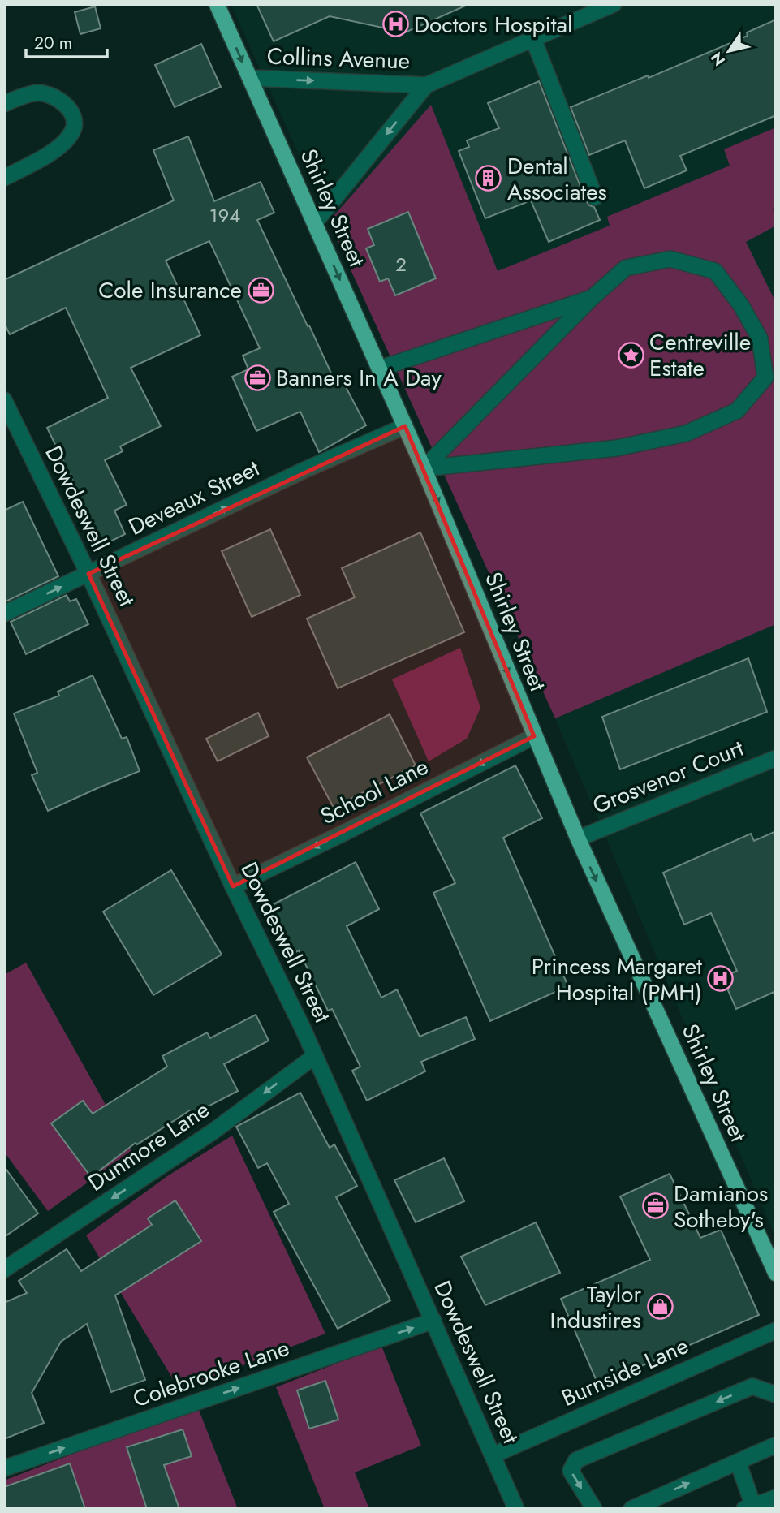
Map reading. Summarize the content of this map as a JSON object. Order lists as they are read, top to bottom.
{
  "streets": {
    "highway": ["Shirley Street"],
    "street": [
      "Collins Avenue",
      "Deveaux Street",
      "Dowdeswell Street",
      "Grosvenor Court",
      "School Lane",
      "Dunmore Lane",
      "Burnside Lane",
      "Colebrooke Lane"
    ]
  },
  "crossings": [
    ["Collins Avenue", "Shirley Street"],
    ["Shirley Street", "Deveaux Street"],
    ["Shirley Street", "Grosvenor Court"],
    ["Shirley Street", "School Lane"],
    ["Deveaux Street", "Dowdeswell Street"],
    ["Dowdeswell Street", "School Lane"],
    ["Dowdeswell Street", "Dunmore Lane"],
    ["Dowdeswell Street", "Burnside Lane"],
    ["Dowdeswell Street", "Colebrooke Lane"]
  ],
  "one_way": [
    "Shirley Street",
    "Deveaux Street",
    "School Lane",
    "Dunmore Lane",
    "Colebrooke Lane"
  ],
  "places": {
    "hospital": ["Doctors Hospital", "Princess Margaret Hospital (PMH)"],
    "building": ["Dental Associates"],
    "office": ["Cole Insurance", "Banners In A Day", "Damianos Sotheby's"],
    "place": ["Centreville Estate"],
    "shop": ["Taylor Industires"]
  },
  "house_numbers": ["194", "2"],
  "scale_bar": "20 m",
  "north": "bottom left"
}
